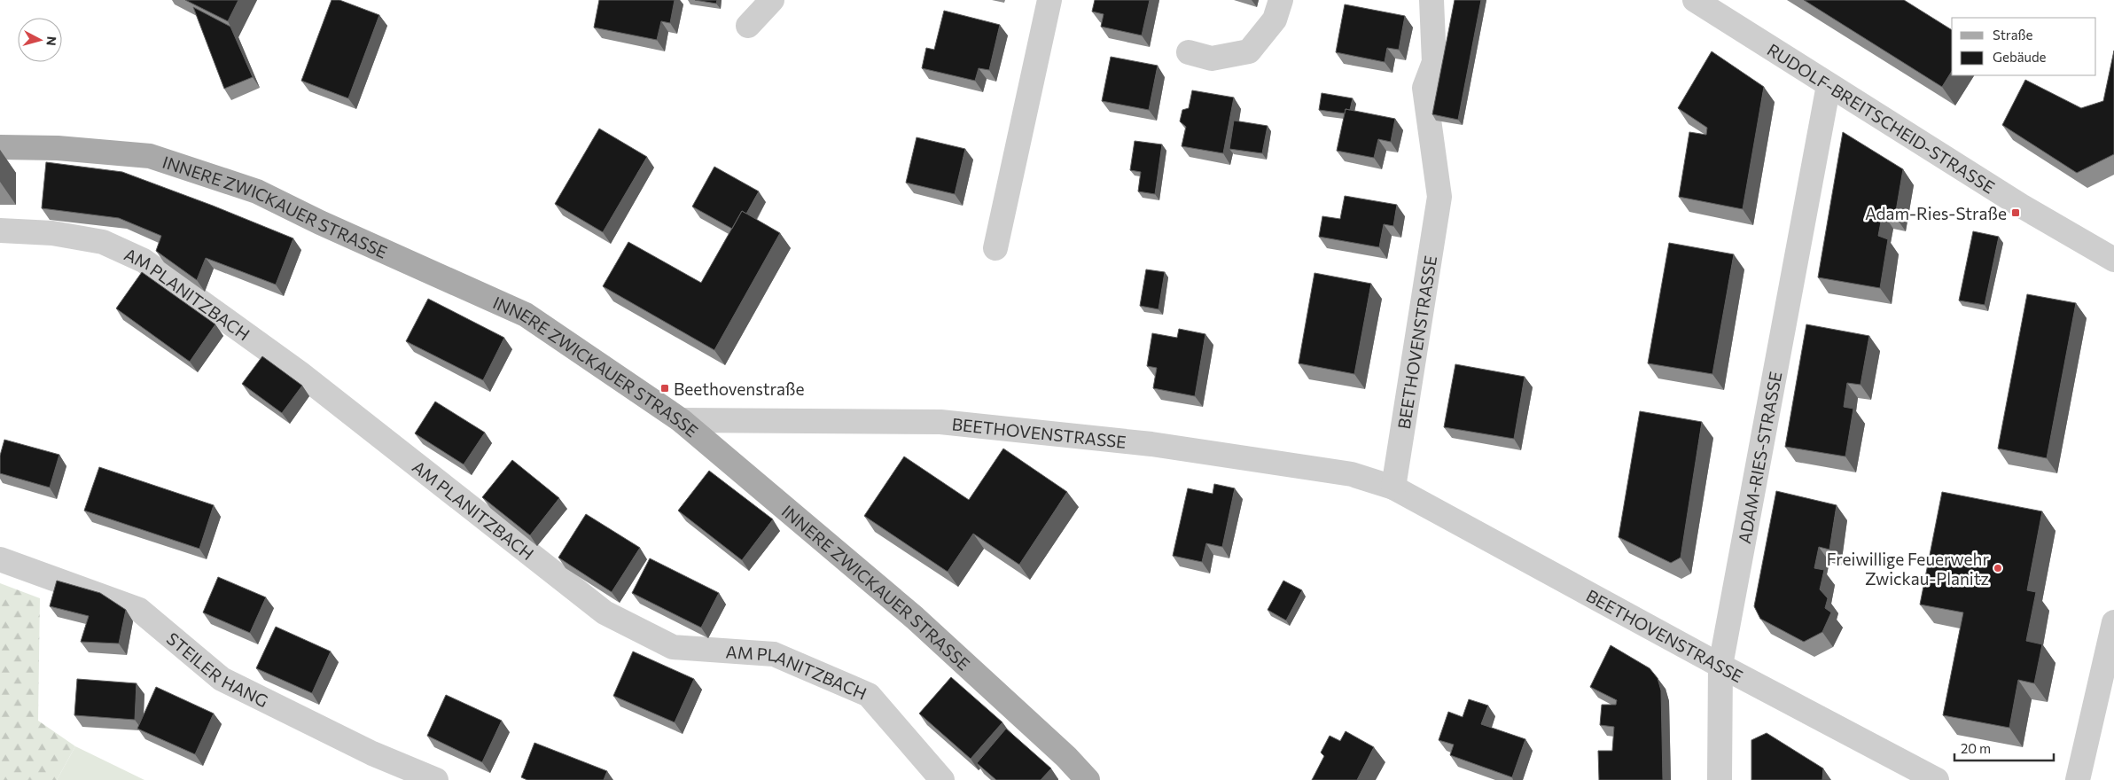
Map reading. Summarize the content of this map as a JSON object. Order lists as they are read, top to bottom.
{
  "streets": {
    "main road": ["INNERE ZWICKAUER STRASSE"],
    "street": [
      "RUDOLF-BREITSCHEID-STRASSE",
      "AM PLANITZBACH",
      "BEETHOVENSTRASSE",
      "ADAM-RIES-STRASSE",
      "STEILER HANG"
    ]
  },
  "crossings": [
    ["RUDOLF-BREITSCHEID-STRASSE", "ADAM-RIES-STRASSE"],
    ["INNERE ZWICKAUER STRASSE", "BEETHOVENSTRASSE"],
    ["BEETHOVENSTRASSE", "ADAM-RIES-STRASSE"]
  ],
  "places": {
    "transit": ["Adam-Ries-Straße", "Beethovenstraße"],
    "other": ["Freiwillige Feuerwehr Zwickau-Planitz"]
  },
  "legend": ["Straße", "Gebäude"],
  "scale_bar": "20 m",
  "north": "right"
}
